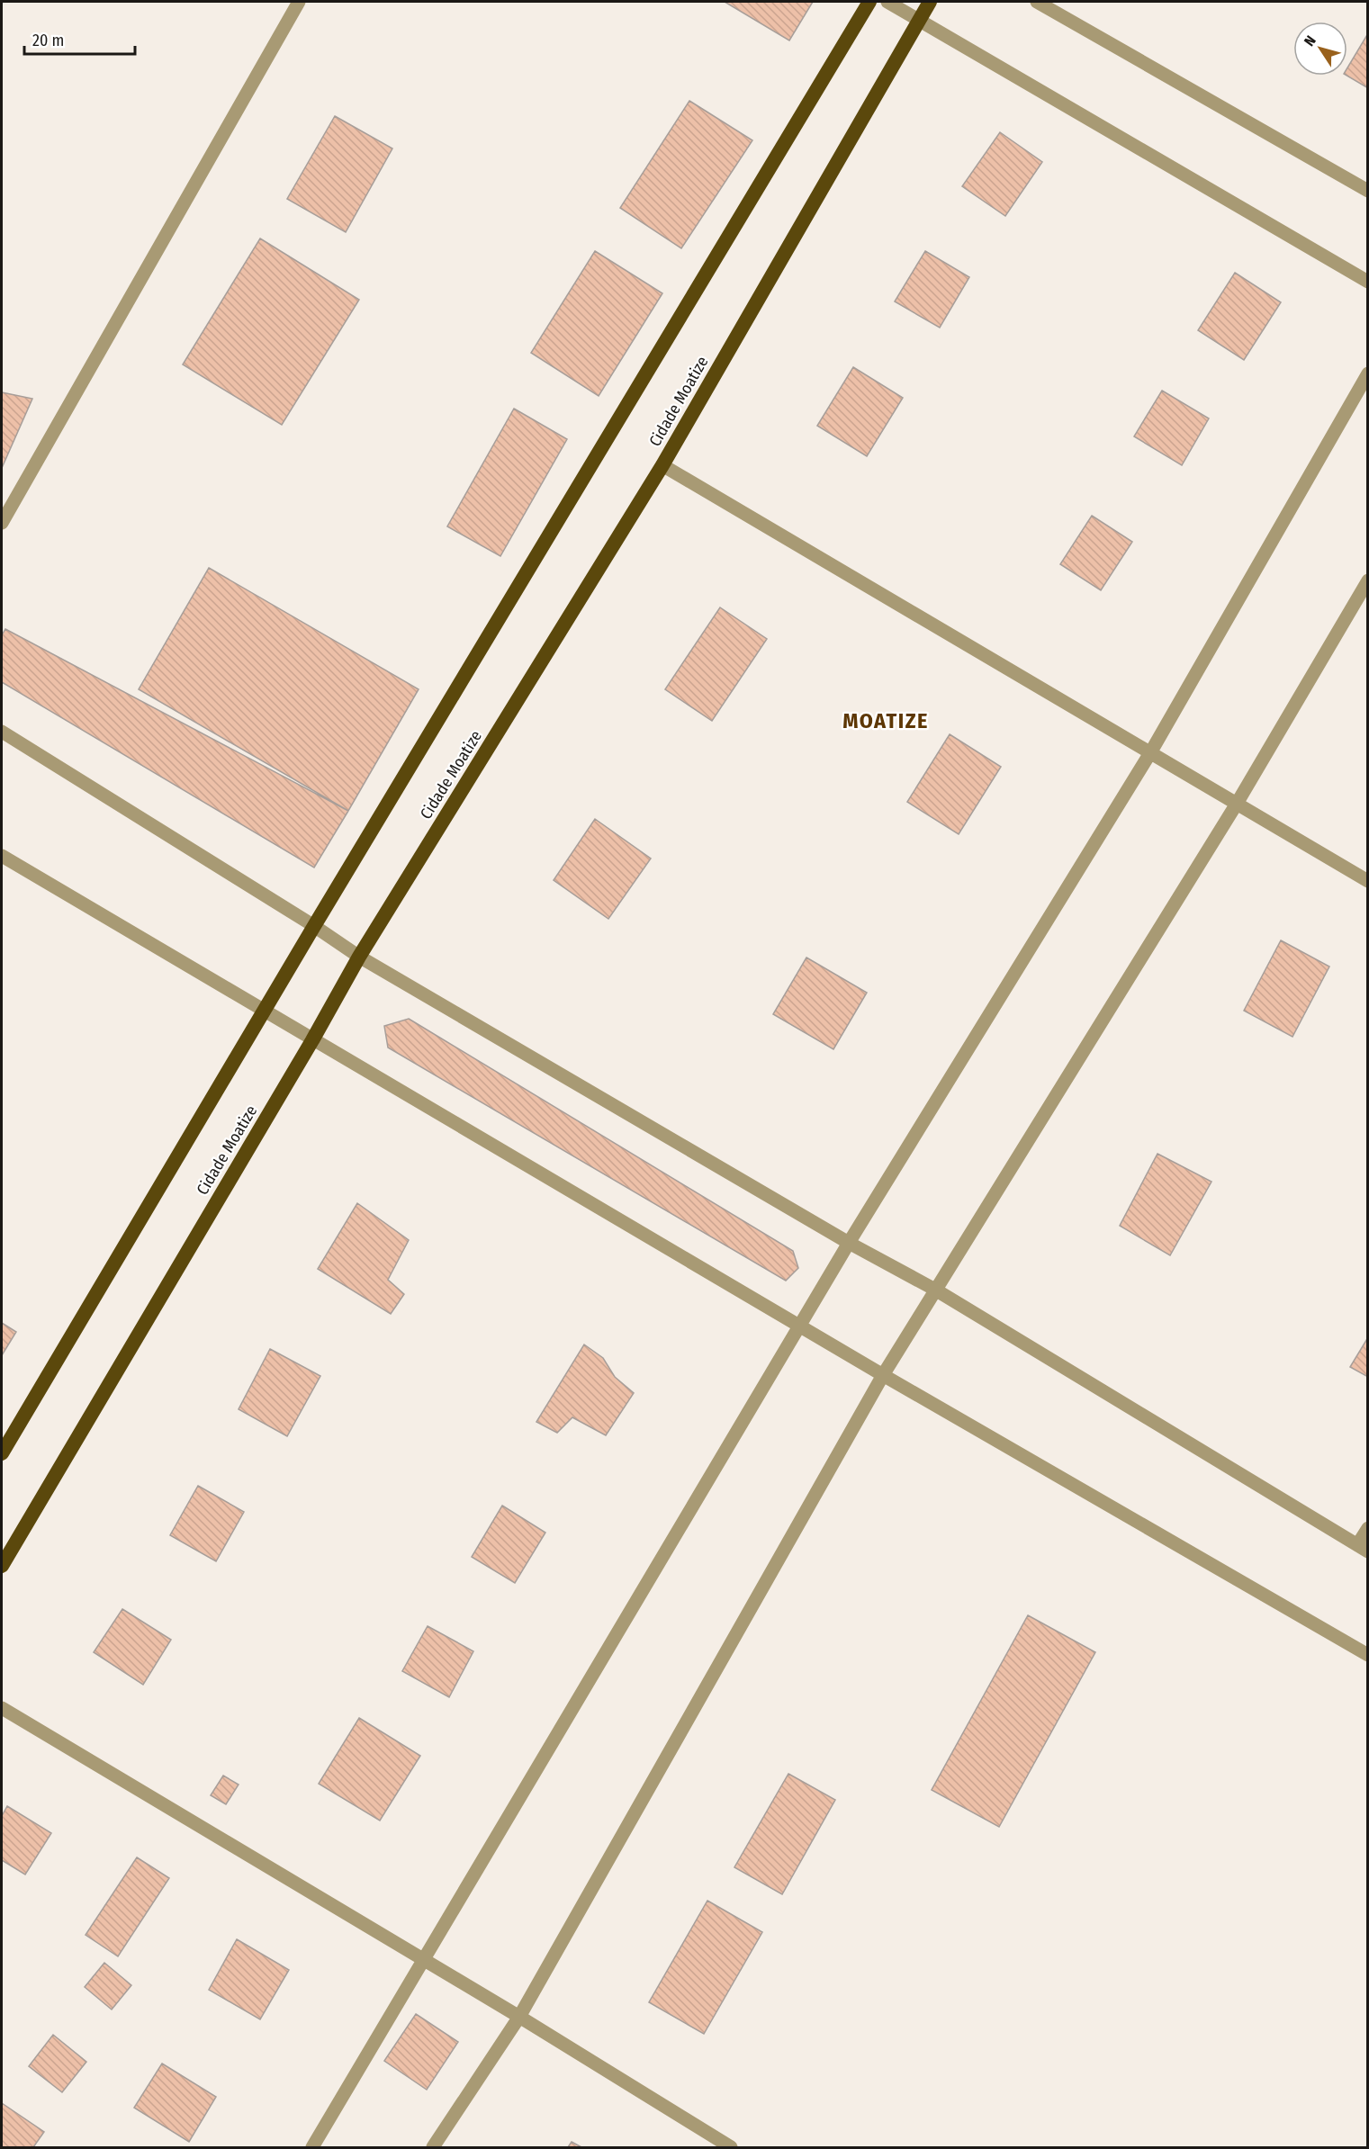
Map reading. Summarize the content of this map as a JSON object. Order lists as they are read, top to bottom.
{
  "streets": {
    "highway": ["Cidade Moatize"]
  },
  "districts": ["MOATIZE"],
  "scale_bar": "20 m",
  "north": "top left"
}
